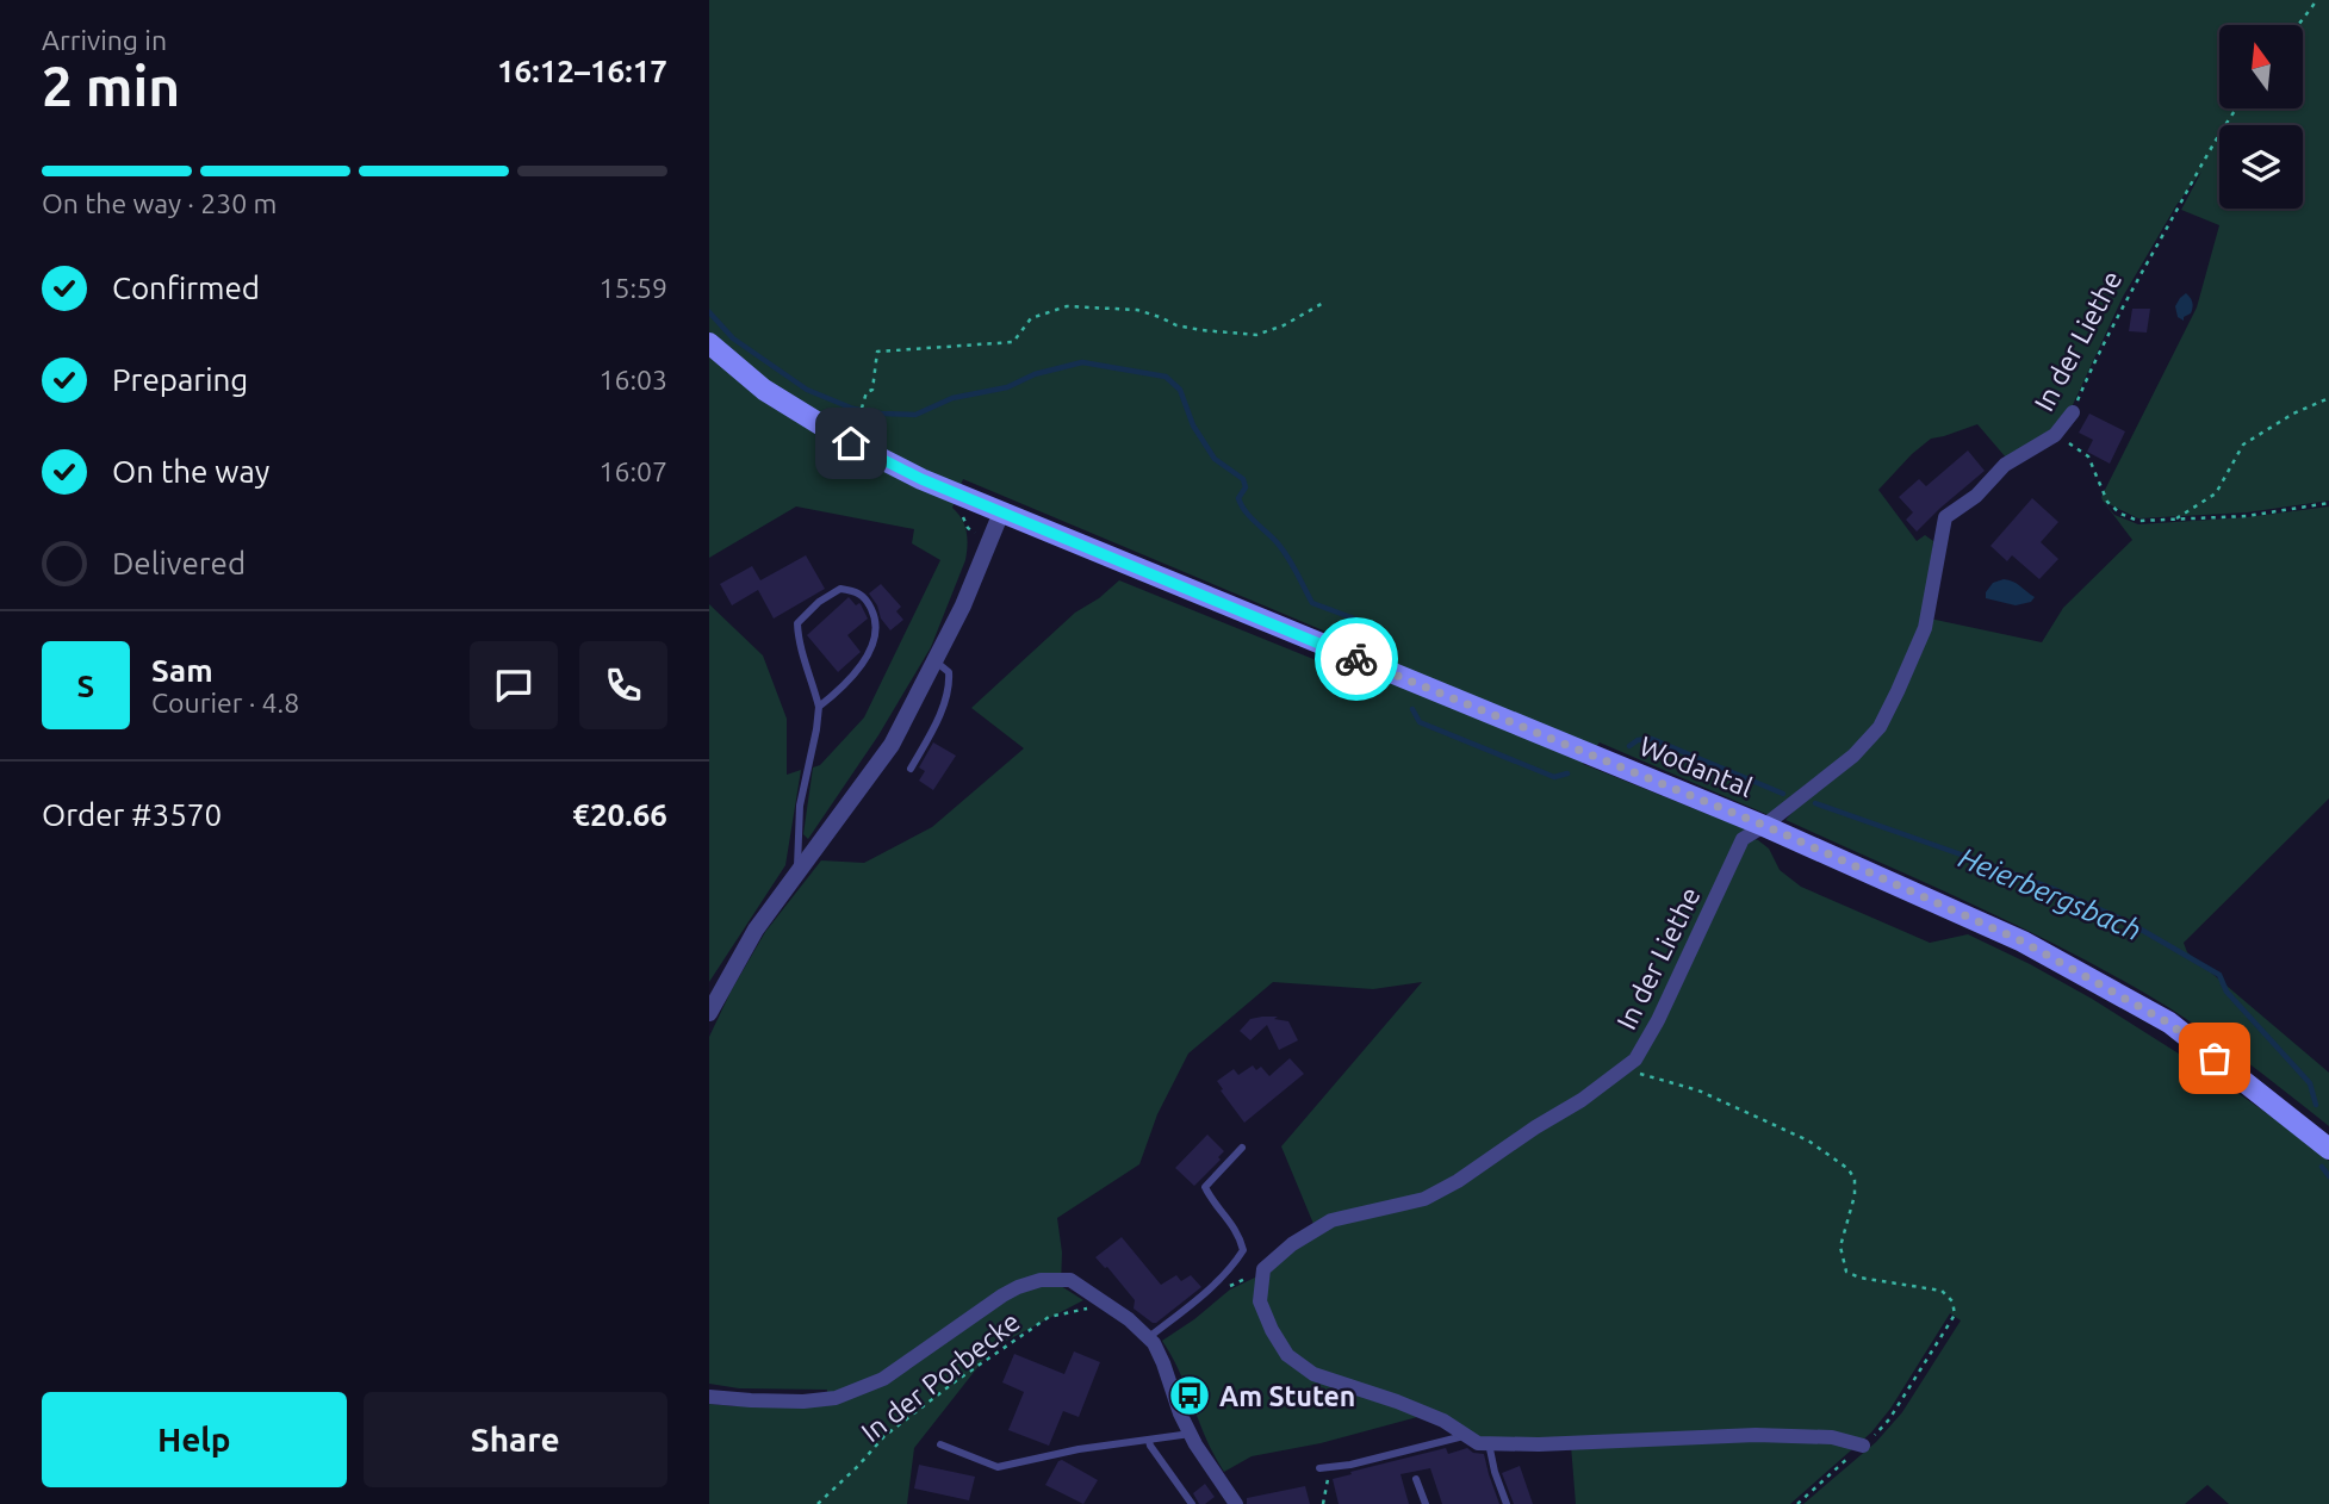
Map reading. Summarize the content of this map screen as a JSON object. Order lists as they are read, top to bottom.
{
  "streets": {
    "main road": ["Wodantal"],
    "street": ["In der Liethe"],
    "path": ["In der Porbecke"]
  },
  "crossings": [
    ["In der Liethe", "Wodantal"]
  ],
  "water": ["Heierbergsbach"],
  "places": {
    "bus stop": ["Am Stuten"]
  },
  "north": "top",
  "page": {
    "heading": ["2 min", "Arriving in", "16:12–16:17"],
    "panel": [
      "Sam",
      "Courier · 4.8",
      "Order #3570",
      "€20.66"
    ],
    "bar": "On the way · 230 m",
    "list": [
      ["Confirmed", "15:59"],
      ["Preparing", "16:03"],
      ["On the way", "16:07"],
      "Delivered"
    ],
    "round": "S",
    "buttons": ["Help", "Share"]
  }
}
